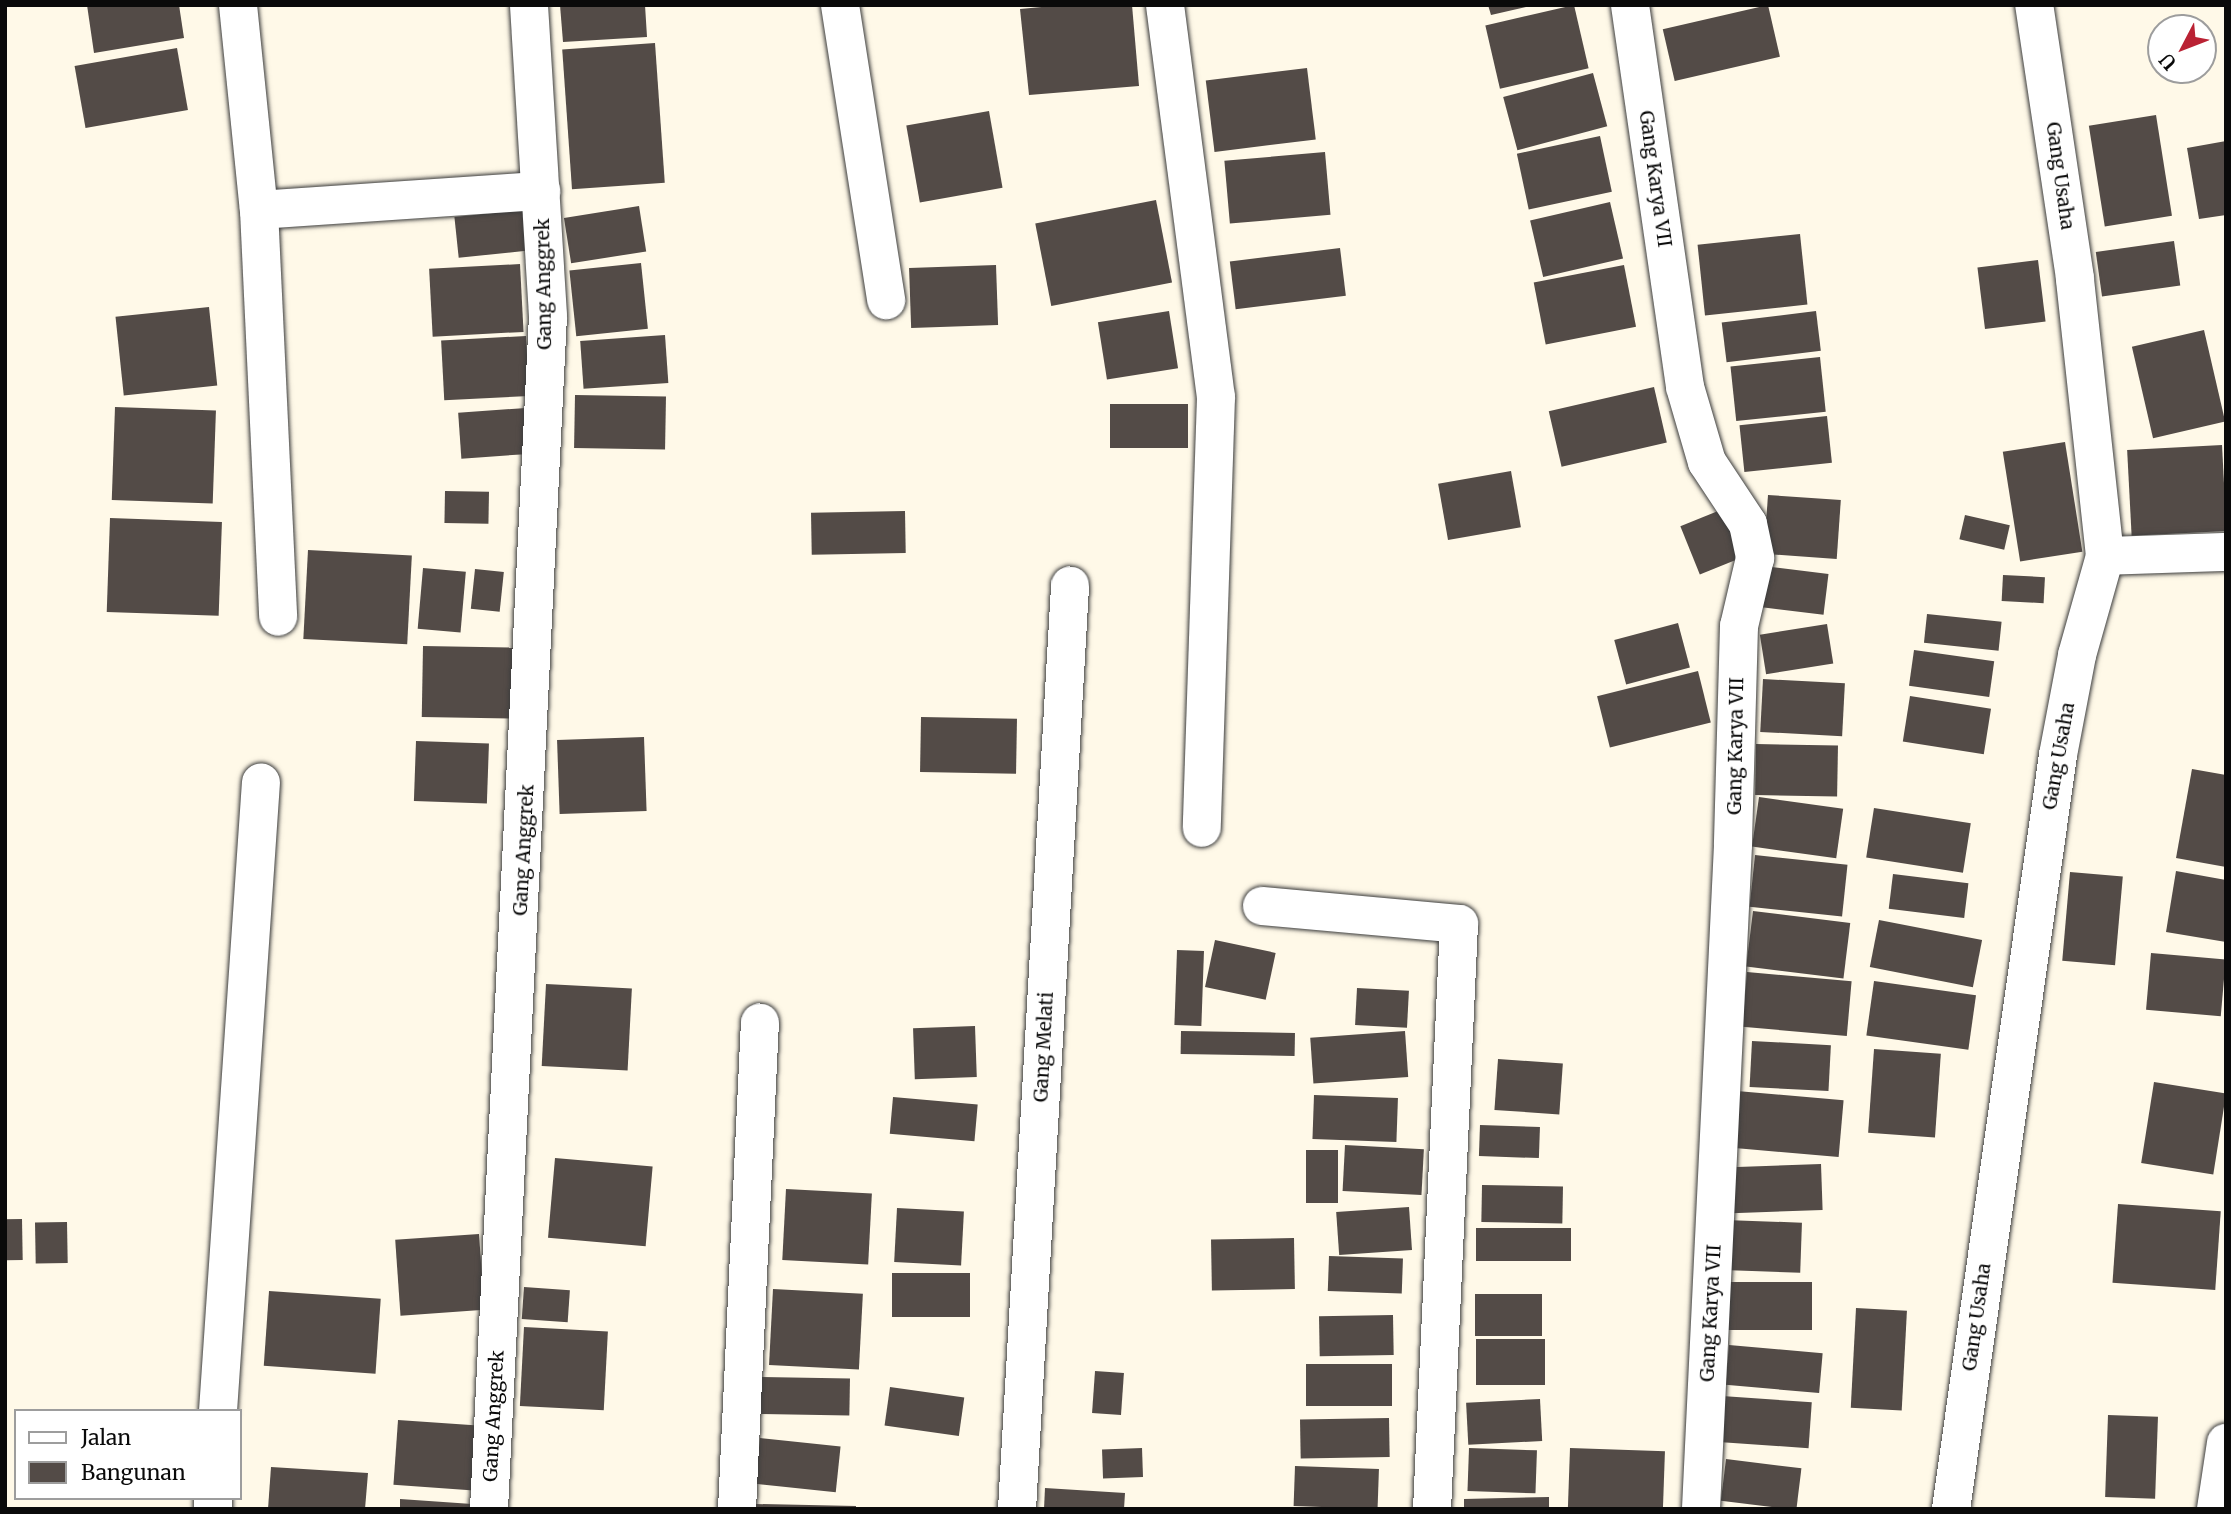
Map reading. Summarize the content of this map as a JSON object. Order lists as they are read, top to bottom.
{
  "streets": {
    "street": [
      "Gang Usaha",
      "Gang Karya VII",
      "Gang Anggrek",
      "Gang Melati"
    ]
  },
  "legend": ["Jalan", "Bangunan"],
  "north": "bottom left"
}
